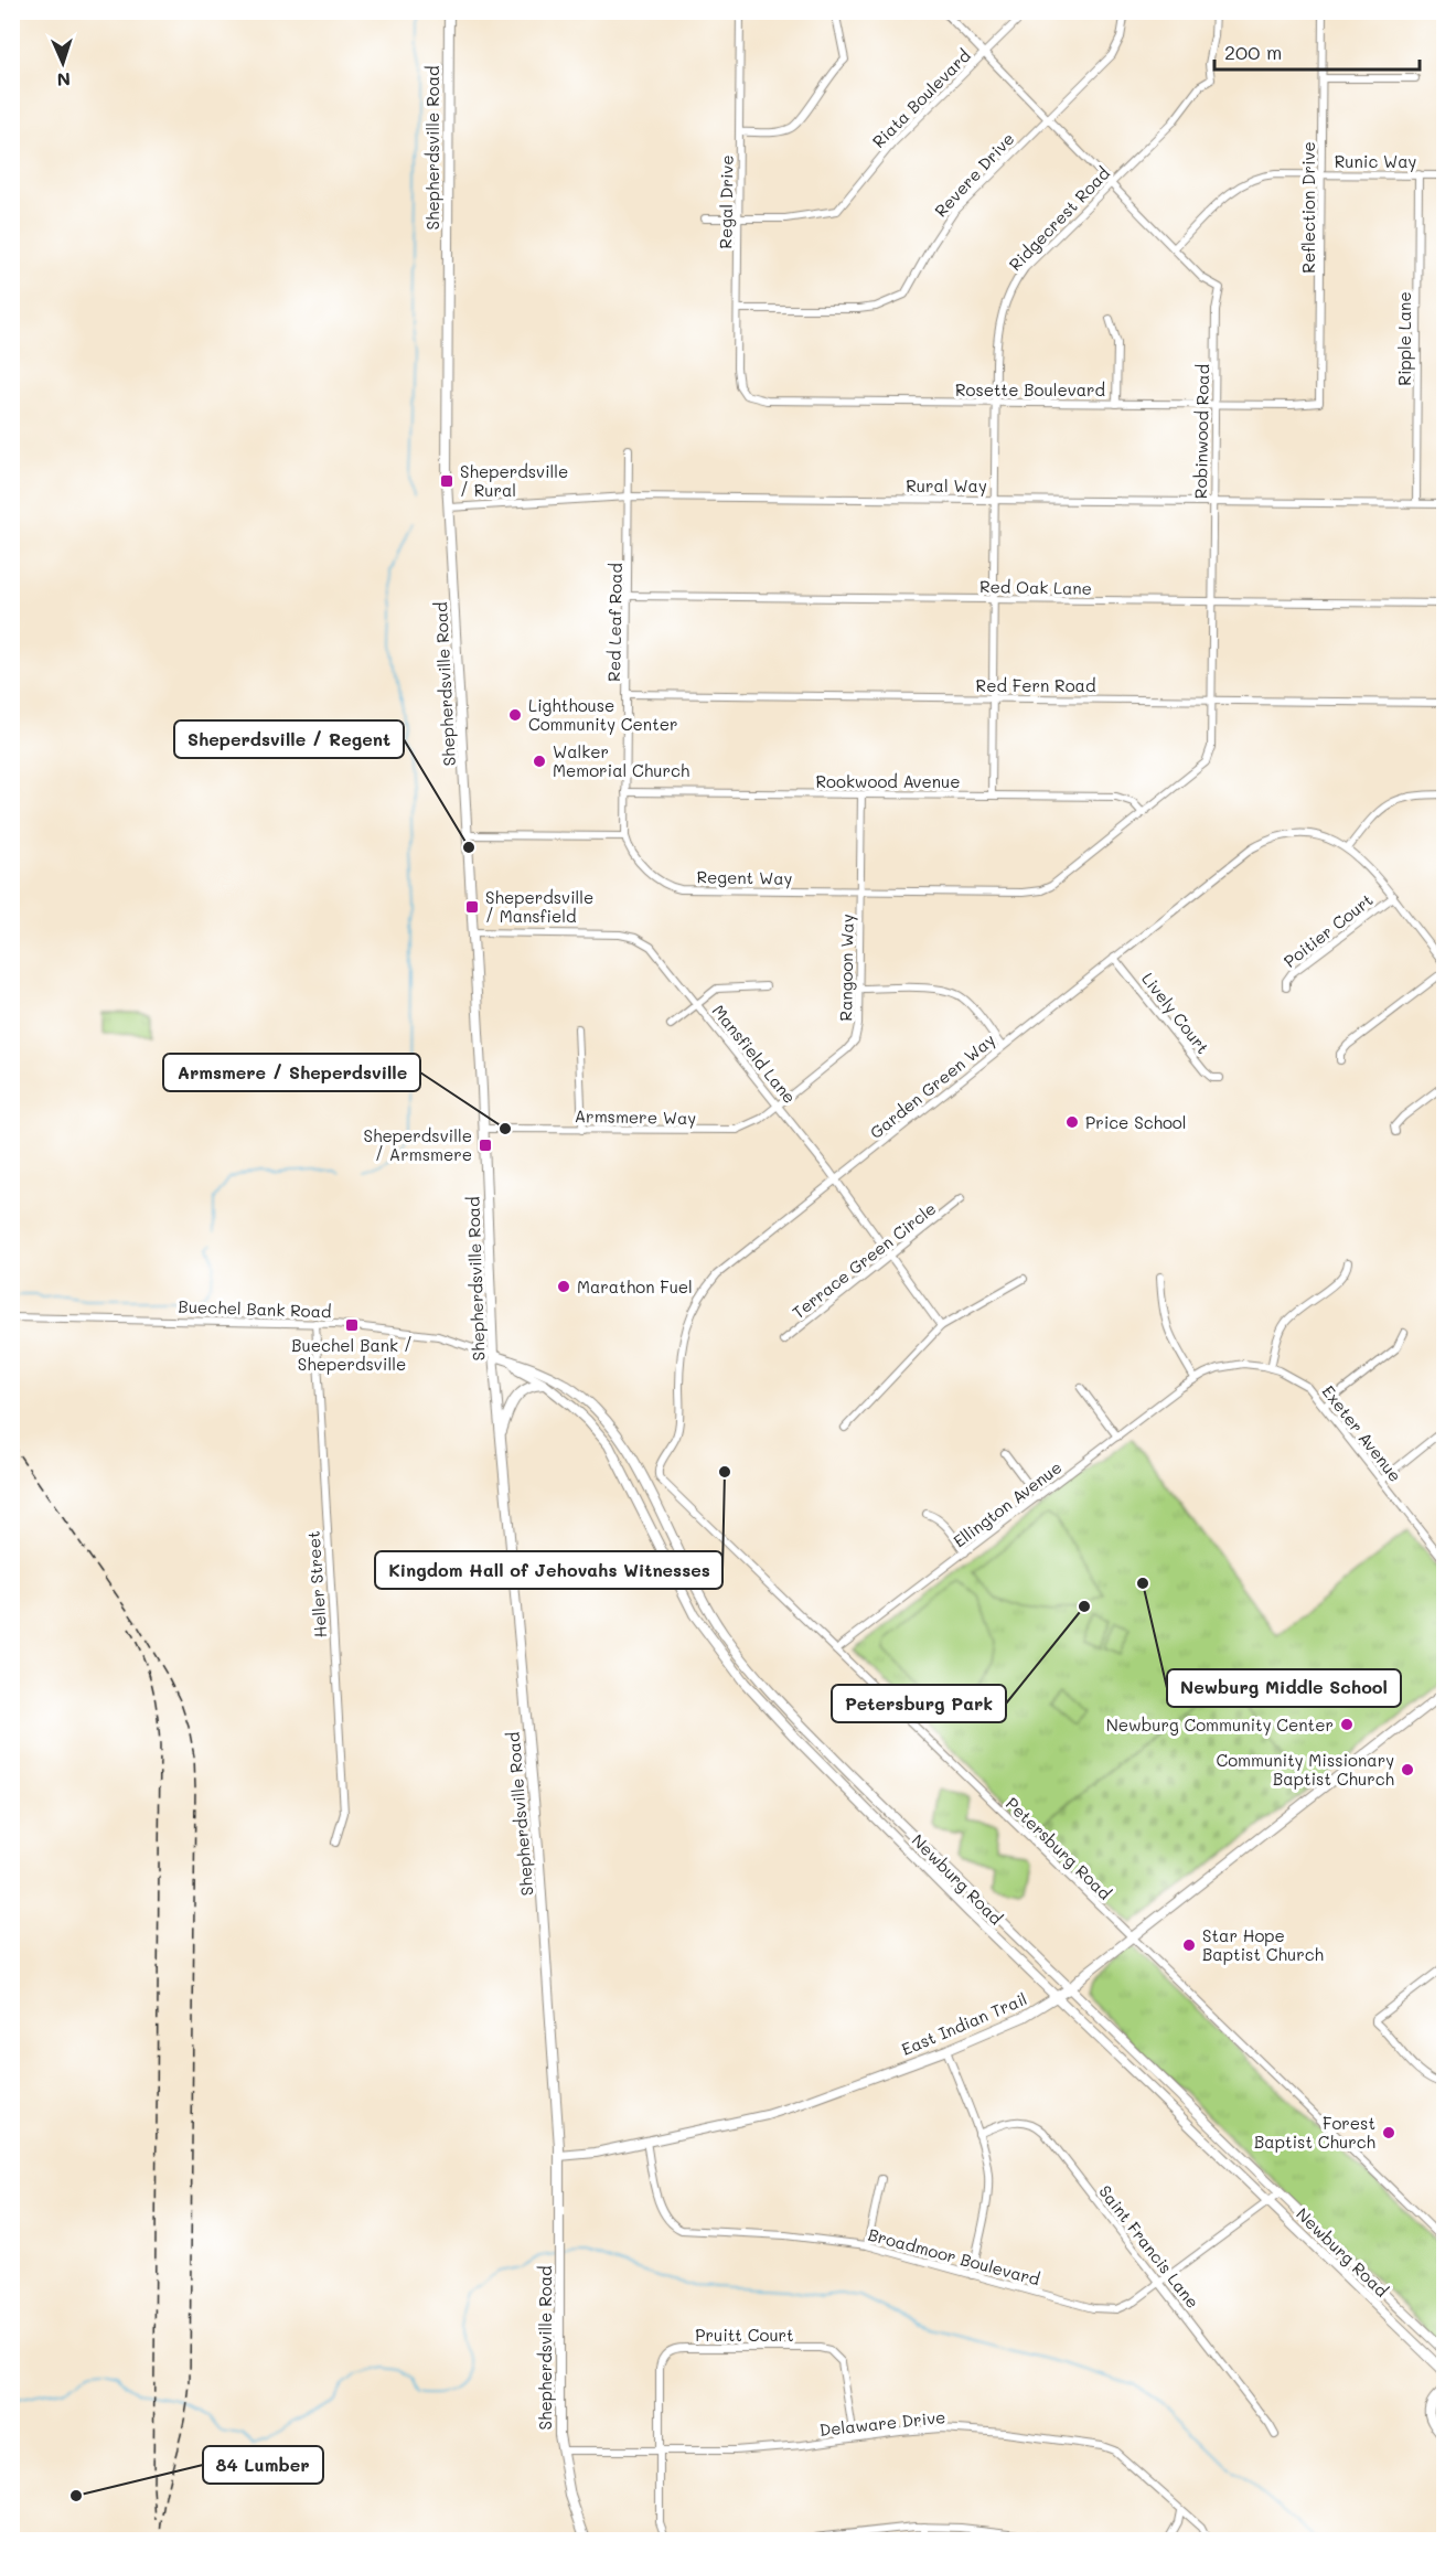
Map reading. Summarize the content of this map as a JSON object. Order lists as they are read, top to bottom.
{
  "streets": {
    "main road": ["Shepherdsville Road", "Newburg Road", "East Indian Trail"],
    "street": [
      "Riata Boulevard",
      "Runic Way",
      "Revere Drive",
      "Regal Drive",
      "Reflection Drive",
      "Ridgecrest Road",
      "Ripple Lane",
      "Rosette Boulevard",
      "Robinwood Road",
      "Rural Way",
      "Red Oak Lane",
      "Red Leaf Road",
      "Red Fern Road",
      "Rookwood Avenue",
      "Regent Way",
      "Poitier Court",
      "Rangoon Way",
      "Lively Court",
      "Mansfield Lane",
      "Garden Green Way",
      "Armsmere Way",
      "Terrace Green Circle",
      "Buechel Bank Road",
      "Exeter Avenue",
      "Ellington Avenue",
      "Heller Street",
      "Petersburg Road",
      "Saint Francis Lane",
      "Broadmoor Boulevard",
      "Pruitt Court",
      "Delaware Drive"
    ]
  },
  "crossings": [
    ["Riata Boulevard", "Regal Drive"],
    ["Riata Boulevard", "Robinwood Road"],
    ["Shepherdsville Road", "Rural Way"],
    ["Shepherdsville Road", "Mansfield Lane"],
    ["Shepherdsville Road", "Armsmere Way"],
    ["Shepherdsville Road", "Buechel Bank Road"],
    ["Shepherdsville Road", "Newburg Road"],
    ["Shepherdsville Road", "East Indian Trail"],
    ["Shepherdsville Road", "Delaware Drive"],
    ["Runic Way", "Reflection Drive"],
    ["Runic Way", "Ripple Lane"],
    ["Runic Way", "Robinwood Road"],
    ["Revere Drive", "Regal Drive"],
    ["Revere Drive", "Robinwood Road"],
    ["Regal Drive", "Rosette Boulevard"],
    ["Reflection Drive", "Rosette Boulevard"],
    ["Ridgecrest Road", "Rosette Boulevard"],
    ["Ridgecrest Road", "Robinwood Road"],
    ["Ridgecrest Road", "Rural Way"],
    ["Ridgecrest Road", "Red Oak Lane"],
    ["Ridgecrest Road", "Red Fern Road"],
    ["Ridgecrest Road", "Rookwood Avenue"],
    ["Ripple Lane", "Rural Way"],
    ["Rosette Boulevard", "Robinwood Road"],
    ["Robinwood Road", "Rural Way"],
    ["Robinwood Road", "Red Oak Lane"],
    ["Robinwood Road", "Red Fern Road"],
    ["Robinwood Road", "Rookwood Avenue"],
    ["Robinwood Road", "Regent Way"],
    ["Rural Way", "Red Leaf Road"],
    ["Red Oak Lane", "Red Leaf Road"],
    ["Red Leaf Road", "Red Fern Road"],
    ["Red Leaf Road", "Rookwood Avenue"],
    ["Red Leaf Road", "Regent Way"],
    ["Rookwood Avenue", "Rangoon Way"],
    ["Regent Way", "Rangoon Way"],
    ["Rangoon Way", "Mansfield Lane"],
    ["Rangoon Way", "Armsmere Way"],
    ["Lively Court", "Garden Green Way"],
    ["Mansfield Lane", "Garden Green Way"],
    ["Mansfield Lane", "Armsmere Way"],
    ["Mansfield Lane", "Terrace Green Circle"],
    ["Garden Green Way", "Petersburg Road"],
    ["Buechel Bank Road", "Heller Street"],
    ["Buechel Bank Road", "Newburg Road"],
    ["Exeter Avenue", "Ellington Avenue"],
    ["Ellington Avenue", "Petersburg Road"],
    ["Petersburg Road", "East Indian Trail"],
    ["Newburg Road", "East Indian Trail"],
    ["Newburg Road", "Broadmoor Boulevard"],
    ["East Indian Trail", "Broadmoor Boulevard"],
    ["Saint Francis Lane", "Broadmoor Boulevard"],
    ["Pruitt Court", "Delaware Drive"]
  ],
  "places": {
    "transit": [
      "Sheperdsville / Rural",
      "Sheperdsville / Mansfield",
      "Sheperdsville / Armsmere",
      "Buechel Bank / Sheperdsville"
    ],
    "other": [
      "Lighthouse Community Center",
      "Walker Memorial Church",
      "Sheperdsville / Regent",
      "Price School",
      "Armsmere / Sheperdsville",
      "Marathon Fuel",
      "Kingdom Hall of Jehovahs Witnesses",
      "Newburg Middle School",
      "Petersburg Park",
      "Newburg Community Center",
      "Community Missionary Baptist Church",
      "Star Hope Baptist Church",
      "Forest Baptist Church",
      "84 Lumber"
    ]
  },
  "scale_bar": "200 m",
  "north": "bottom"
}
